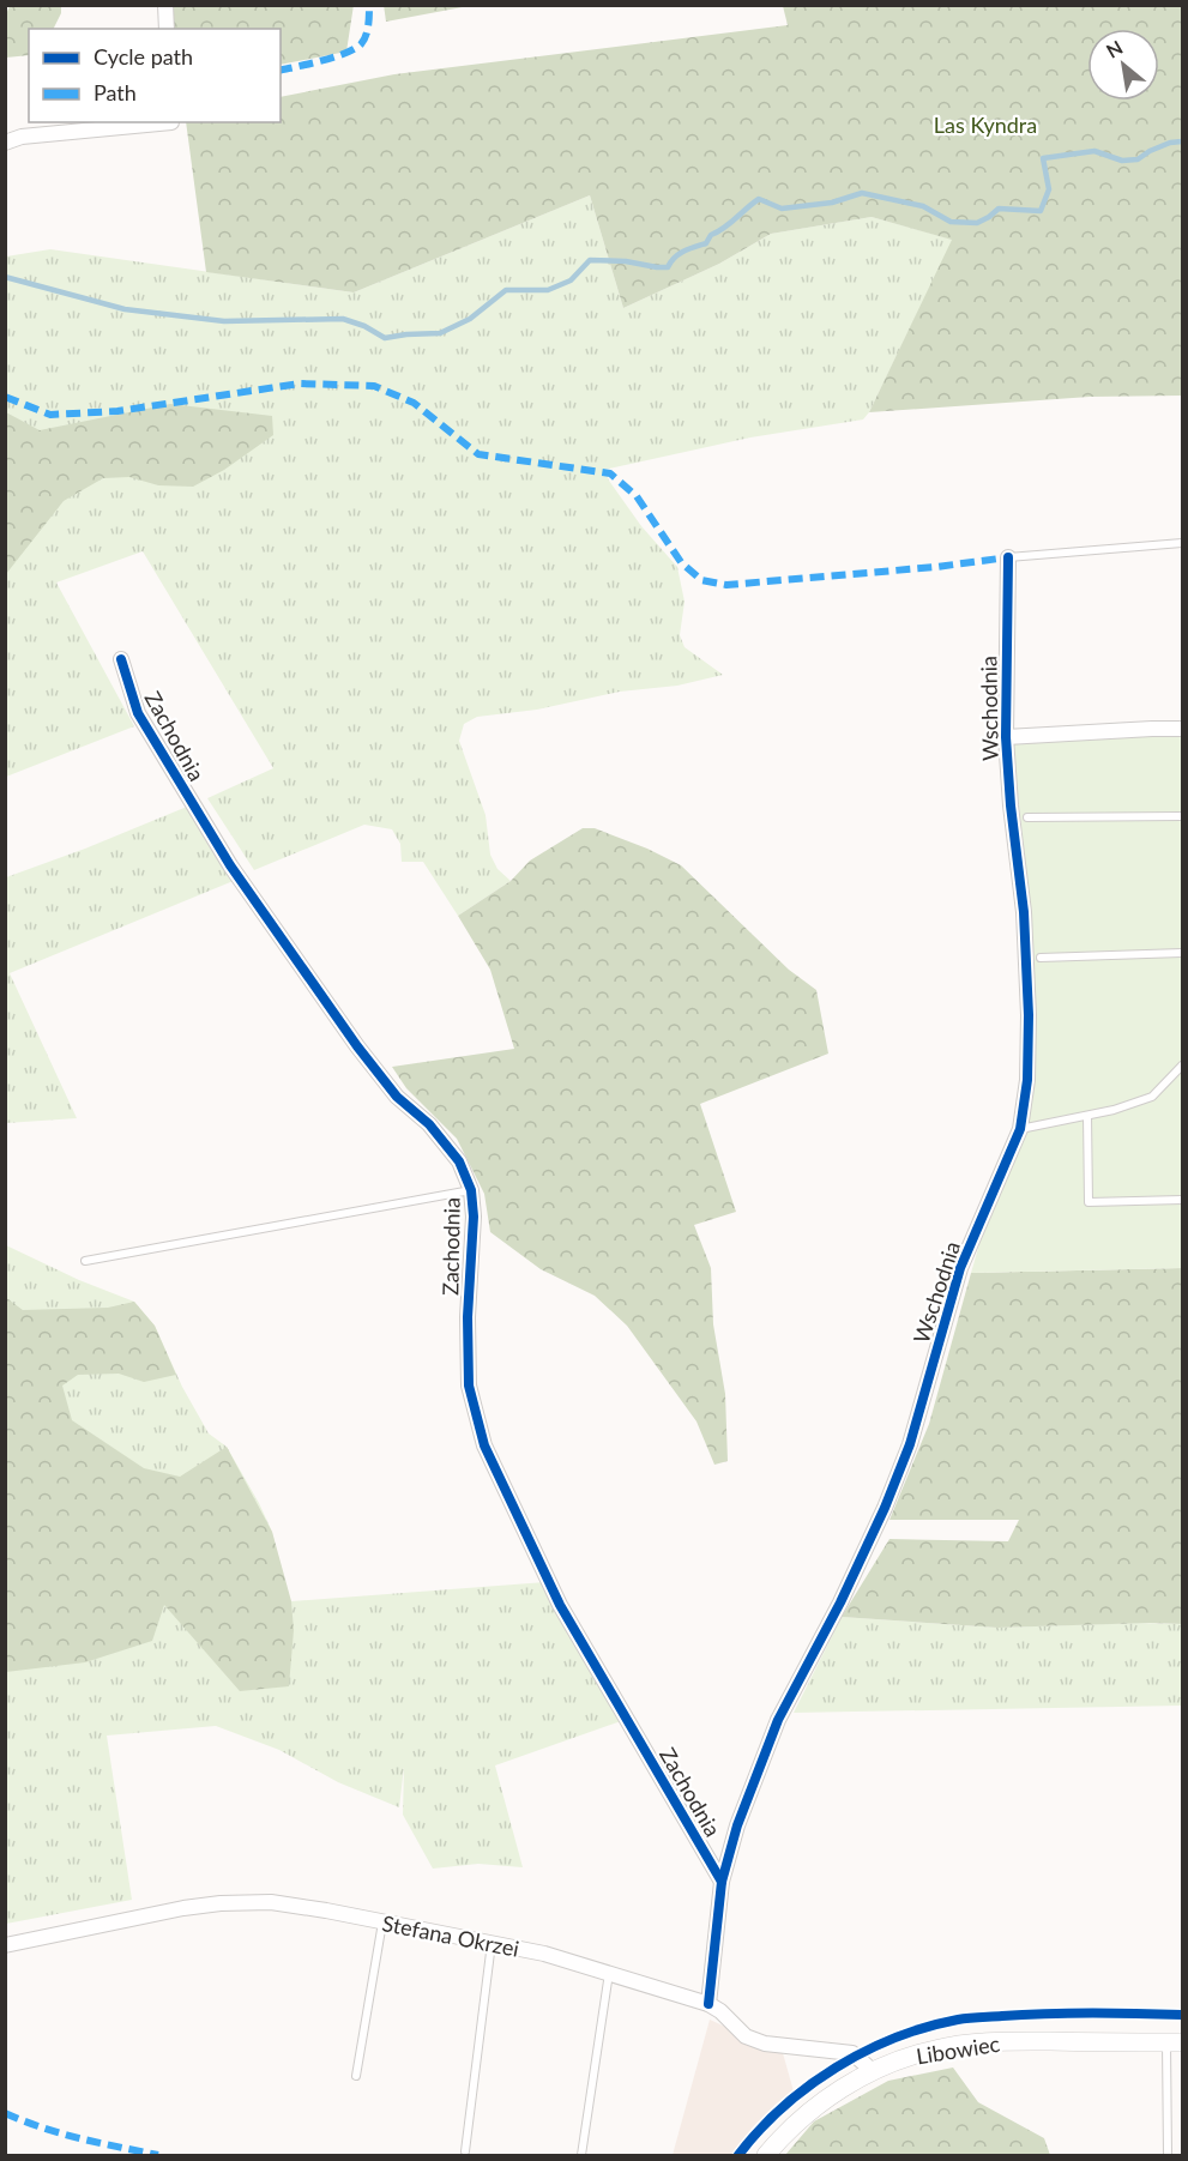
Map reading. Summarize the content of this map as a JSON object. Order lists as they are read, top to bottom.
{
  "streets": {
    "street": [
      "Wschodnia",
      "Zachodnia",
      "Stefana Okrzei",
      "Libowiec"
    ]
  },
  "crossings": [
    ["Wschodnia", "Zachodnia"],
    ["Wschodnia", "Stefana Okrzei"],
    ["Stefana Okrzei", "Libowiec"]
  ],
  "parks": ["Las Kyndra"],
  "legend": ["Cycle path", "Path"],
  "north": "top left"
}
